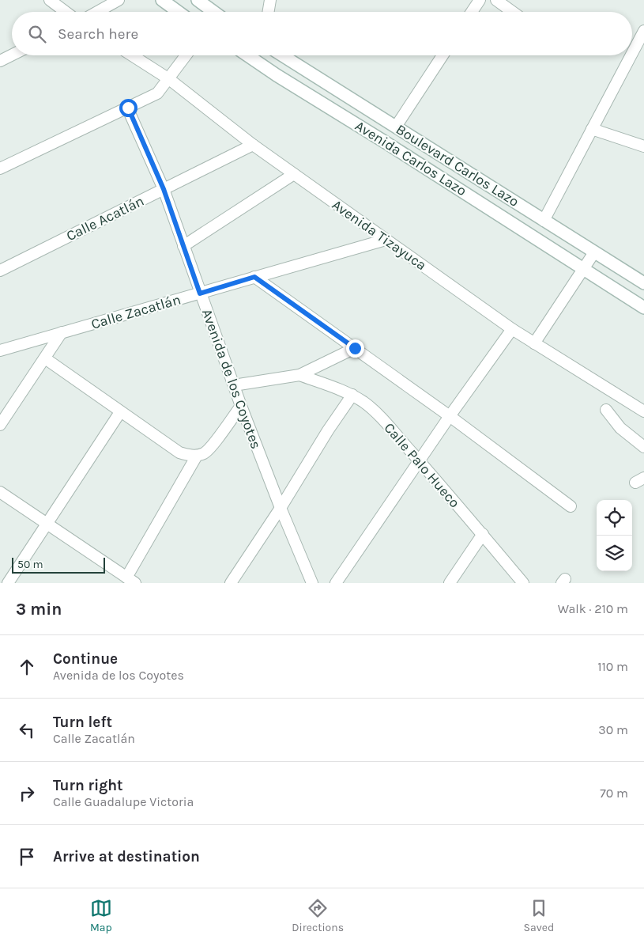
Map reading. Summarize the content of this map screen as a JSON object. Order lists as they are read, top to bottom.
{
  "streets": {
    "main road": ["Avenida Carlos Lazo", "Boulevard Carlos Lazo"],
    "street": [
      "Calle Acatlán",
      "Avenida Tizayuca",
      "Calle Zacatlán",
      "Avenida de los Coyotes",
      "Calle Palo Hueco"
    ]
  },
  "crossings": [
    ["Calle Acatlán", "Avenida Tizayuca"],
    ["Calle Acatlán", "Avenida de los Coyotes"],
    ["Avenida Tizayuca", "Calle Zacatlán"],
    ["Calle Zacatlán", "Avenida de los Coyotes"]
  ],
  "scale_bar": "50 m",
  "page": {
    "search": "Search here",
    "scale": "50 m",
    "heading": ["3 min", "Walk · 210 m"],
    "list": [
      ["Continue", "Avenida de los Coyotes", "110 m"],
      ["Turn left", "Calle Zacatlán", "30 m"],
      ["Turn right", "Calle Guadalupe Victoria", "70 m"],
      "Arrive at destination"
    ],
    "nav": ["Map", "Directions", "Saved"]
  }
}
